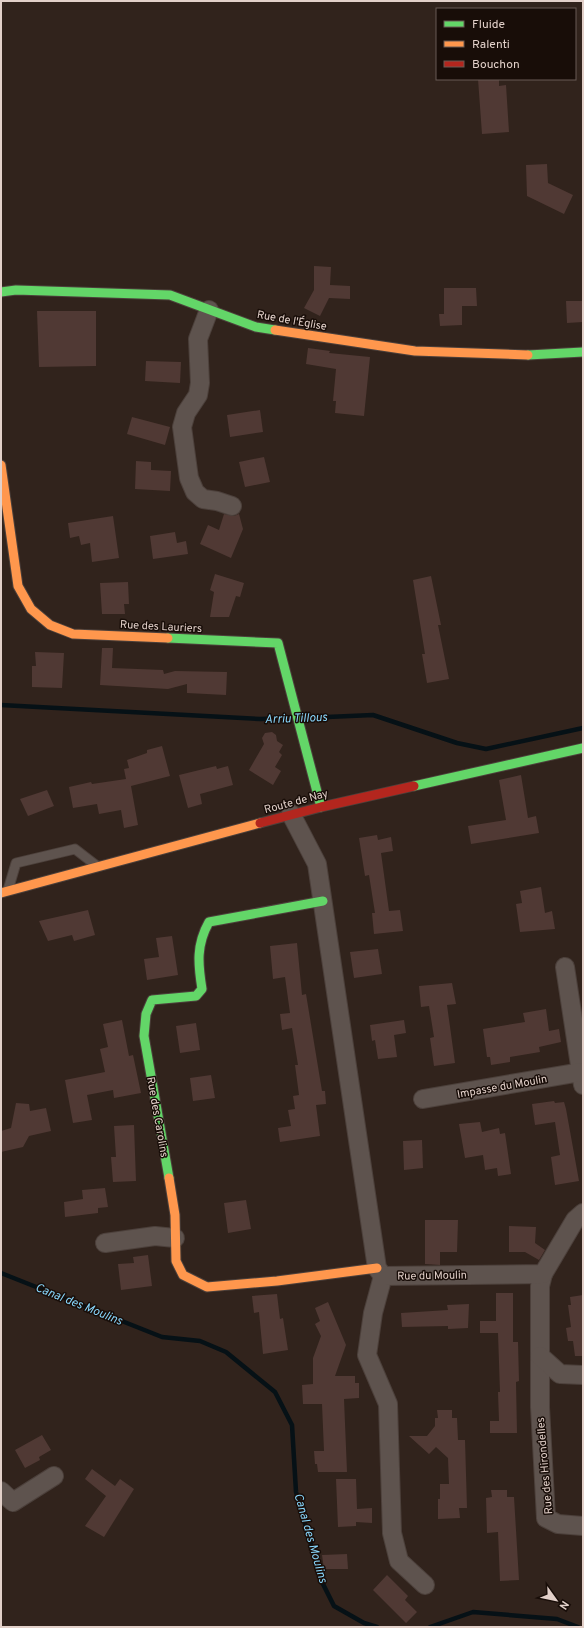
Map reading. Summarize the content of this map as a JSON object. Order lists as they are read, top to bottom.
{
  "streets": {
    "street": [
      "Rue de l'Église",
      "Rue des Lauriers",
      "Route de Nay",
      "Impasse du Moulin",
      "Rue des Carolins",
      "Rue du Moulin",
      "Rue des Hirondelles"
    ]
  },
  "crossings": [
    ["Rue des Lauriers", "Route de Nay"],
    ["Rue des Carolins", "Rue du Moulin"],
    ["Rue du Moulin", "Rue des Hirondelles"]
  ],
  "water": ["Arriu Tillous", "Canal des Moulins"],
  "legend": ["Fluide", "Ralenti", "Bouchon"],
  "north": "bottom right"
}
